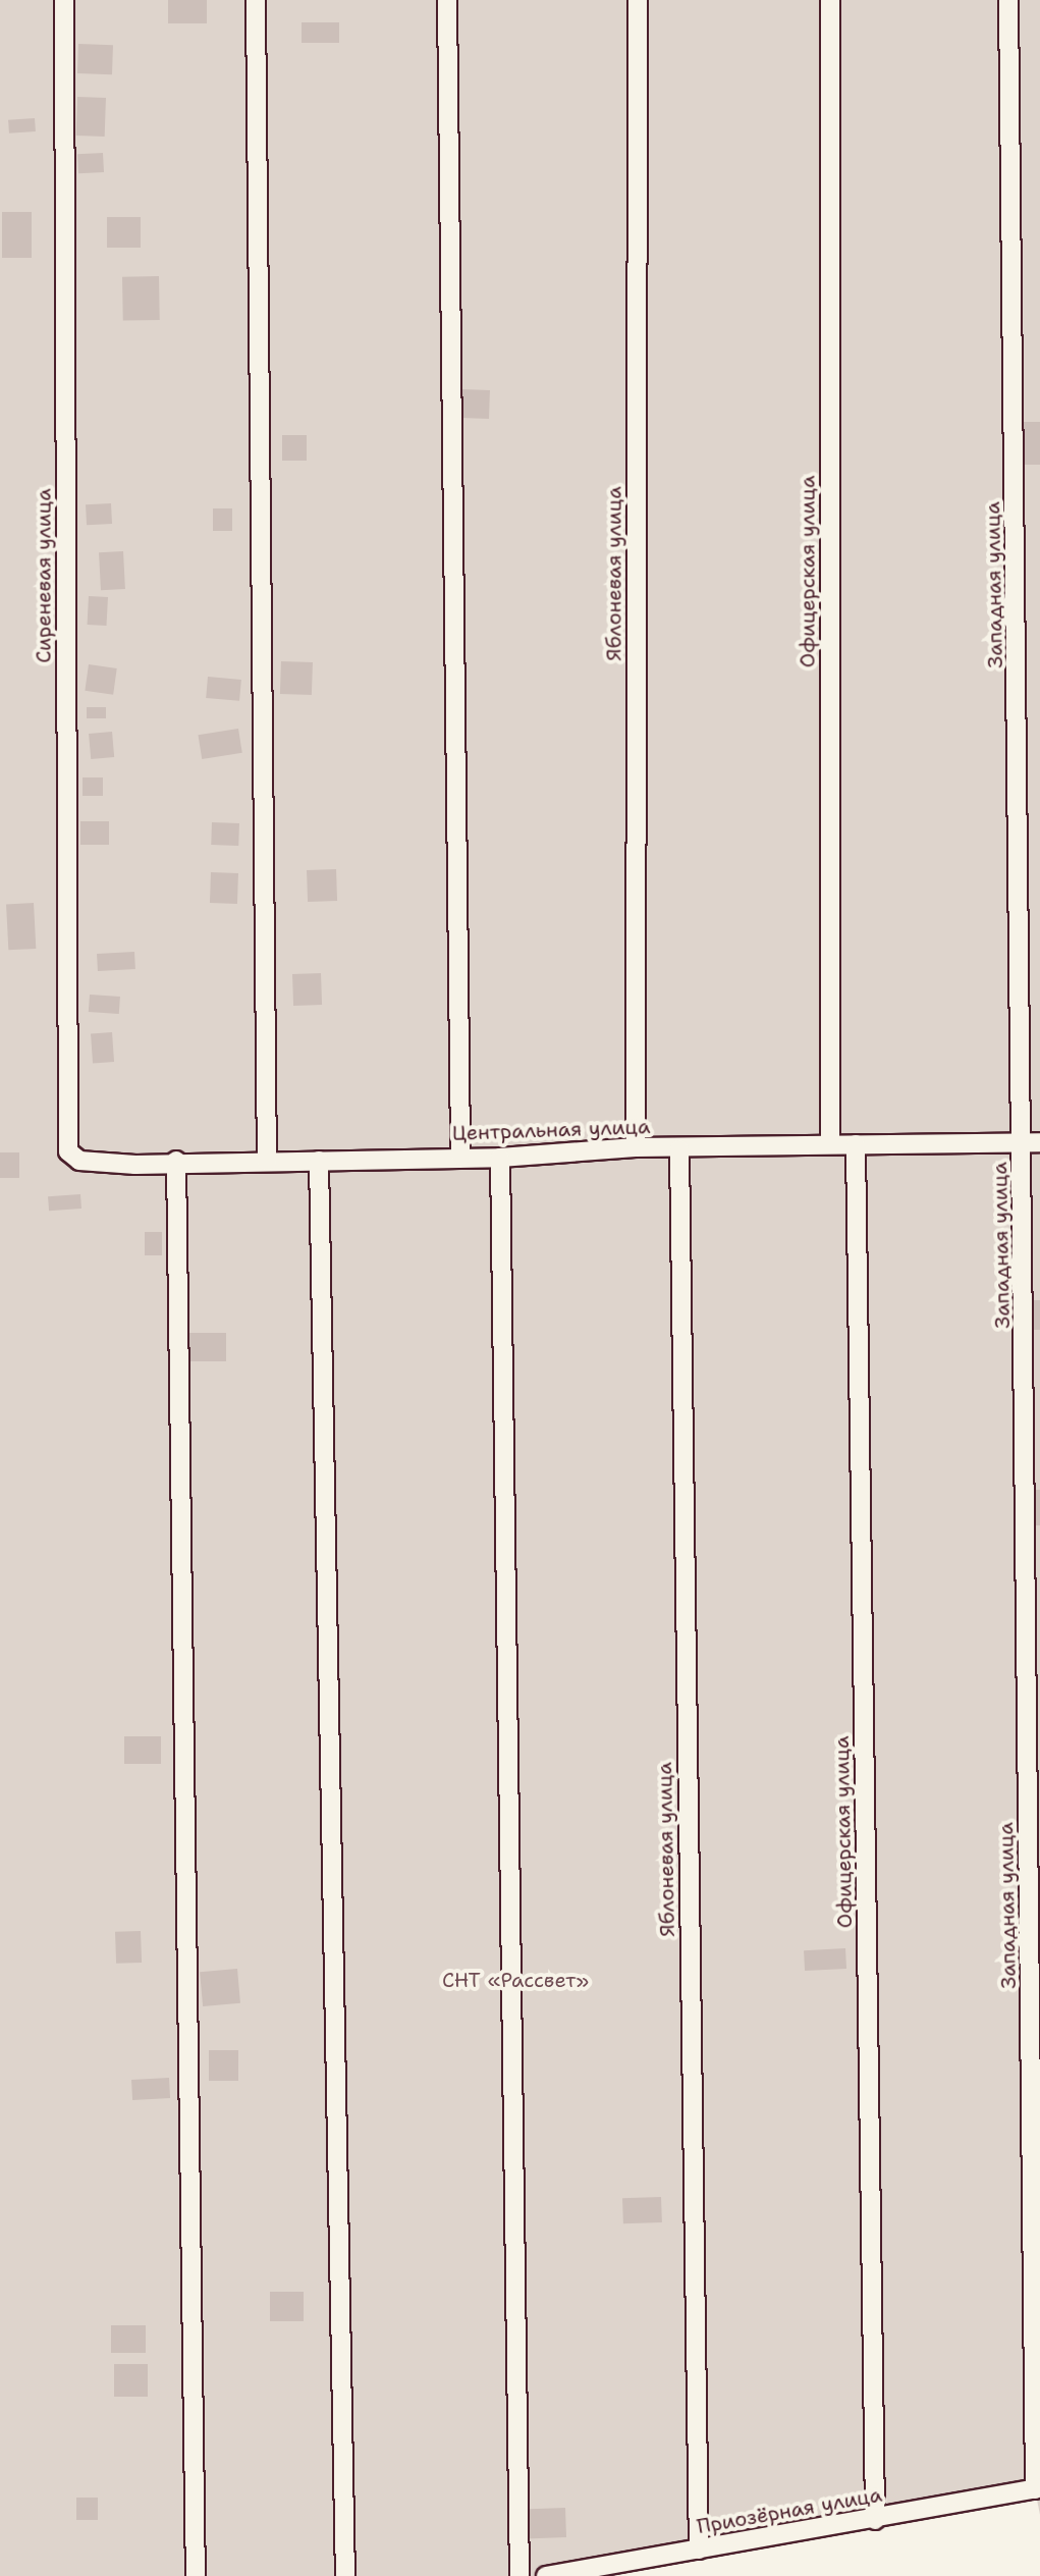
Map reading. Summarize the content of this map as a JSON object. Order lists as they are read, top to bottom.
{
  "streets": {
    "street": [
      "Офицерская улица",
      "Яблоневая улица",
      "Сиреневая улица",
      "Западная улица",
      "Центральная улица",
      "Приозёрная улица"
    ]
  },
  "crossings": [
    ["Офицерская улица", "Центральная улица"],
    ["Офицерская улица", "Приозёрная улица"],
    ["Яблоневая улица", "Центральная улица"],
    ["Яблоневая улица", "Приозёрная улица"],
    ["Сиреневая улица", "Центральная улица"],
    ["Западная улица", "Центральная улица"],
    ["Западная улица", "Приозёрная улица"]
  ],
  "parks": ["СНТ «Рассвет»"]
}
